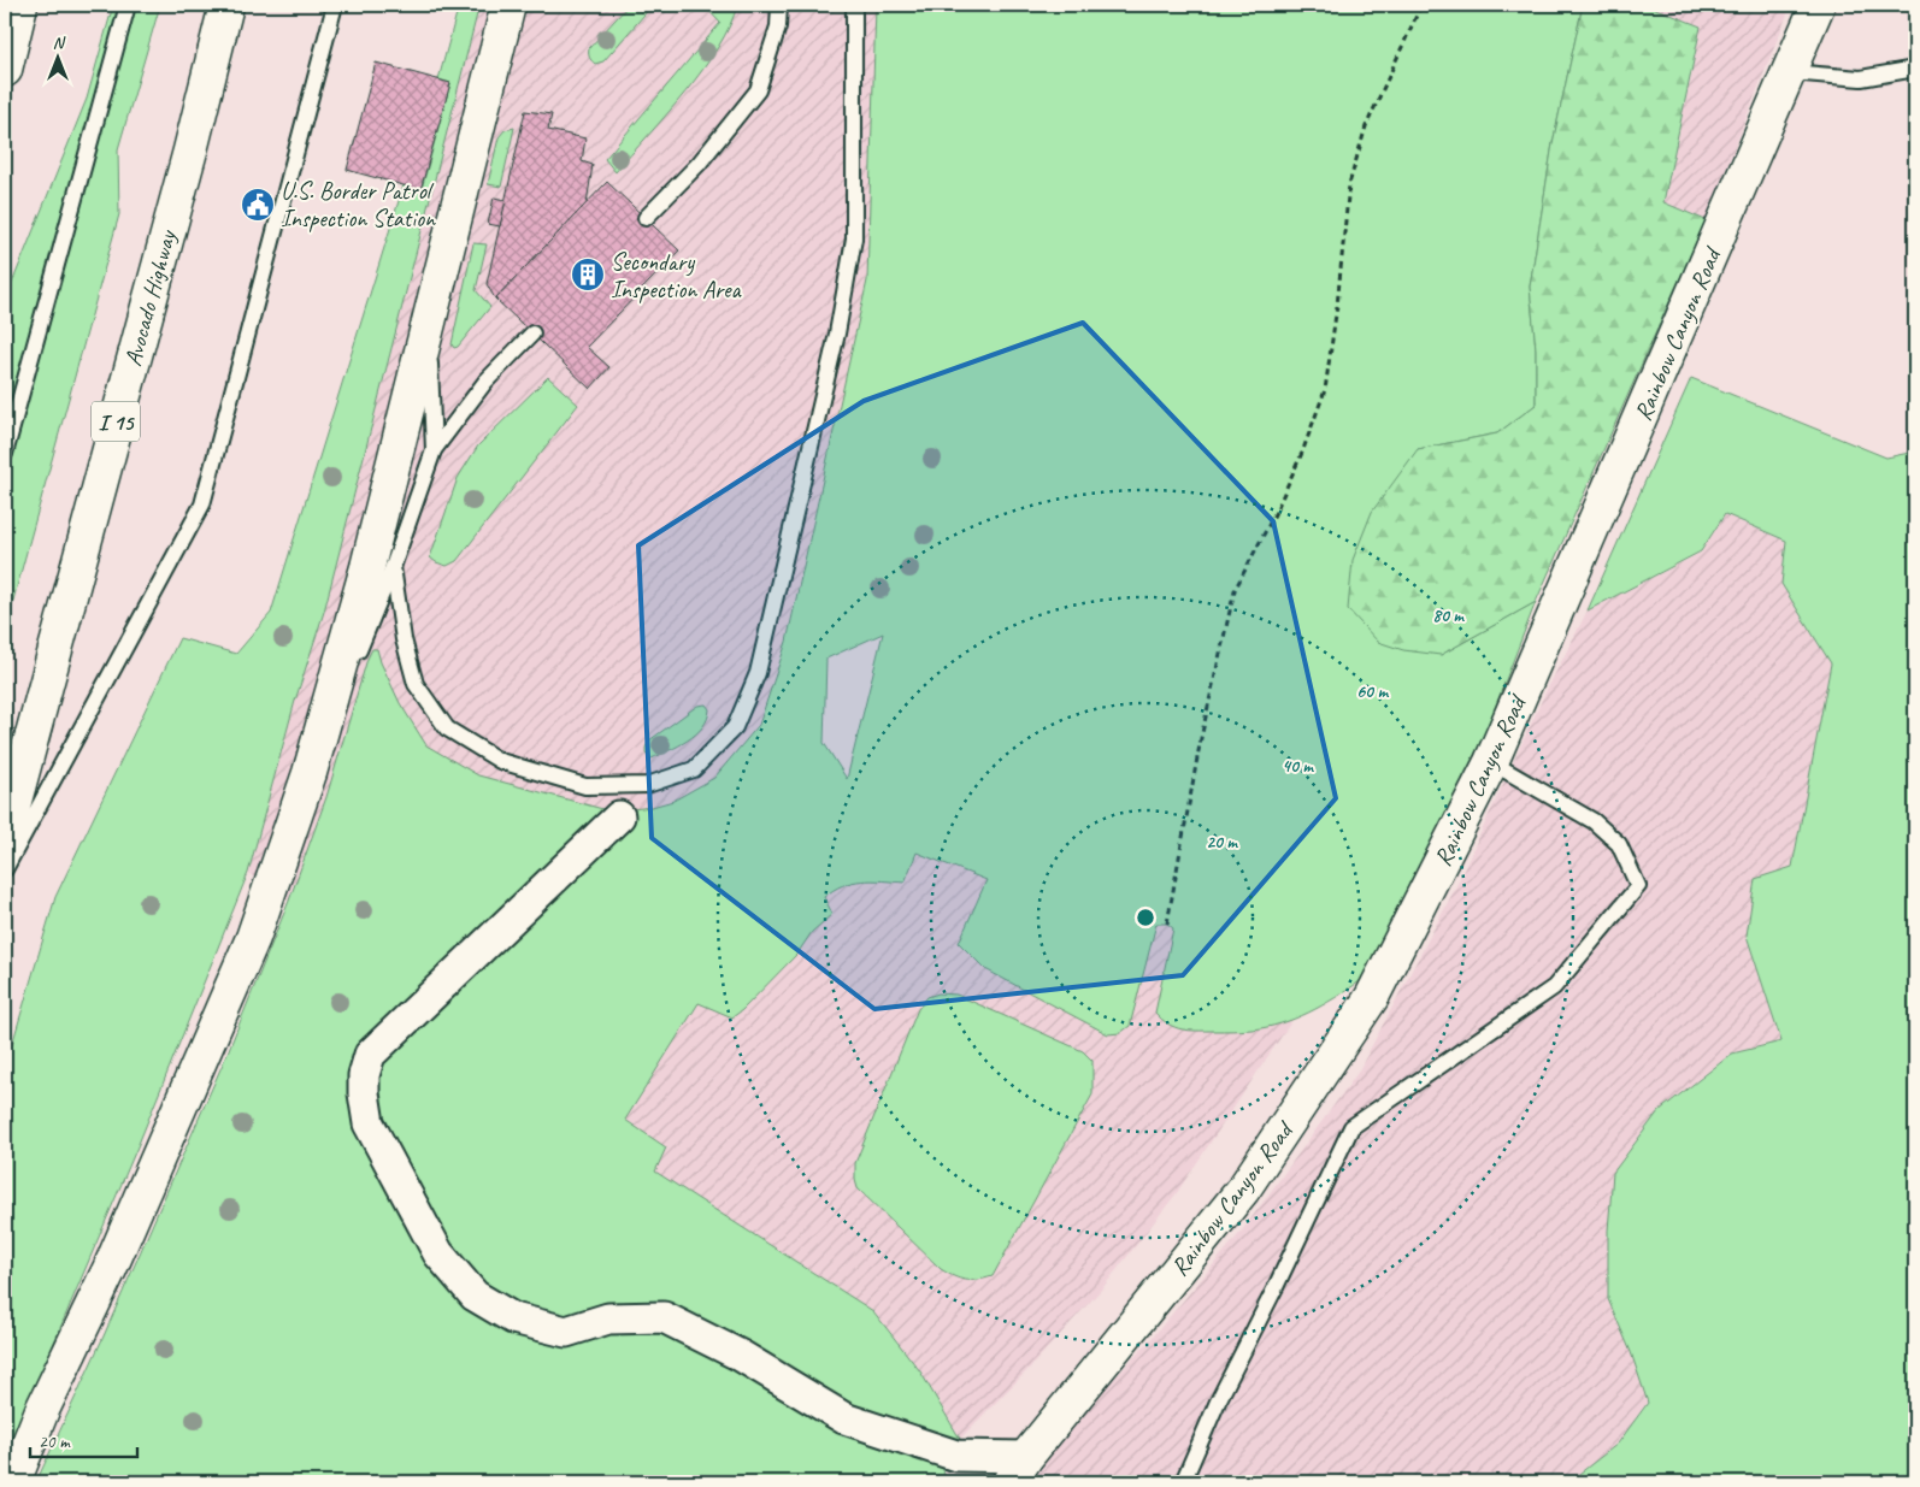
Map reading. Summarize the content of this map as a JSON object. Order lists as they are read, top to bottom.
{
  "streets": {
    "main road": ["Avocado Highway", "Rainbow Canyon Road", "I 15"]
  },
  "places": {
    "public building": ["U.S. Border Patrol Inspection Station"],
    "building": ["Secondary Inspection Area"]
  },
  "scale_bar": "20 m",
  "north": "top",
  "rings": [
    "80 m",
    "60 m",
    "40 m",
    "20 m"
  ]
}
